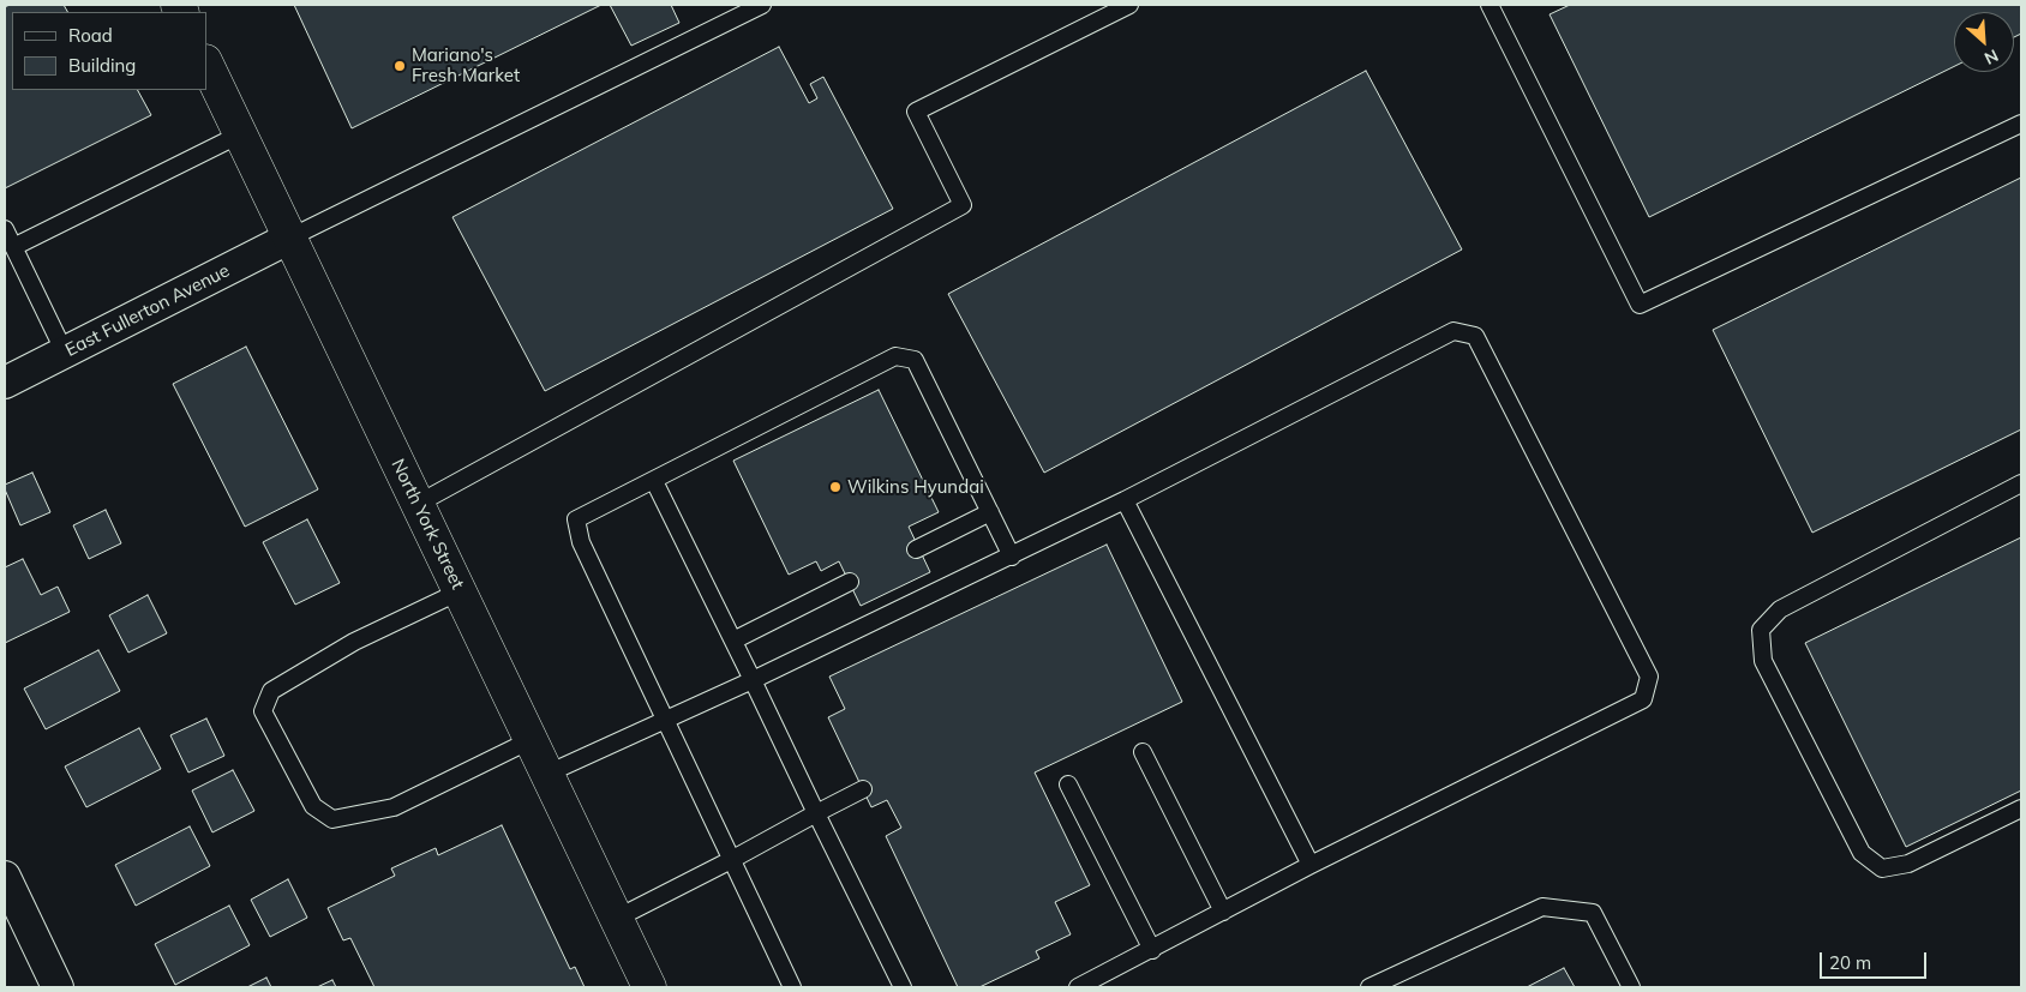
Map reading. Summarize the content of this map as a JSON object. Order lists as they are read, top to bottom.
{
  "streets": {
    "main road": ["North York Street"],
    "street": ["East Fullerton Avenue"]
  },
  "crossings": [
    ["East Fullerton Avenue", "North York Street"]
  ],
  "places": ["Mariano's Fresh Market", "Wilkins Hyundai"],
  "legend": ["Road", "Building"],
  "scale_bar": "20 m",
  "north": "bottom right"
}
